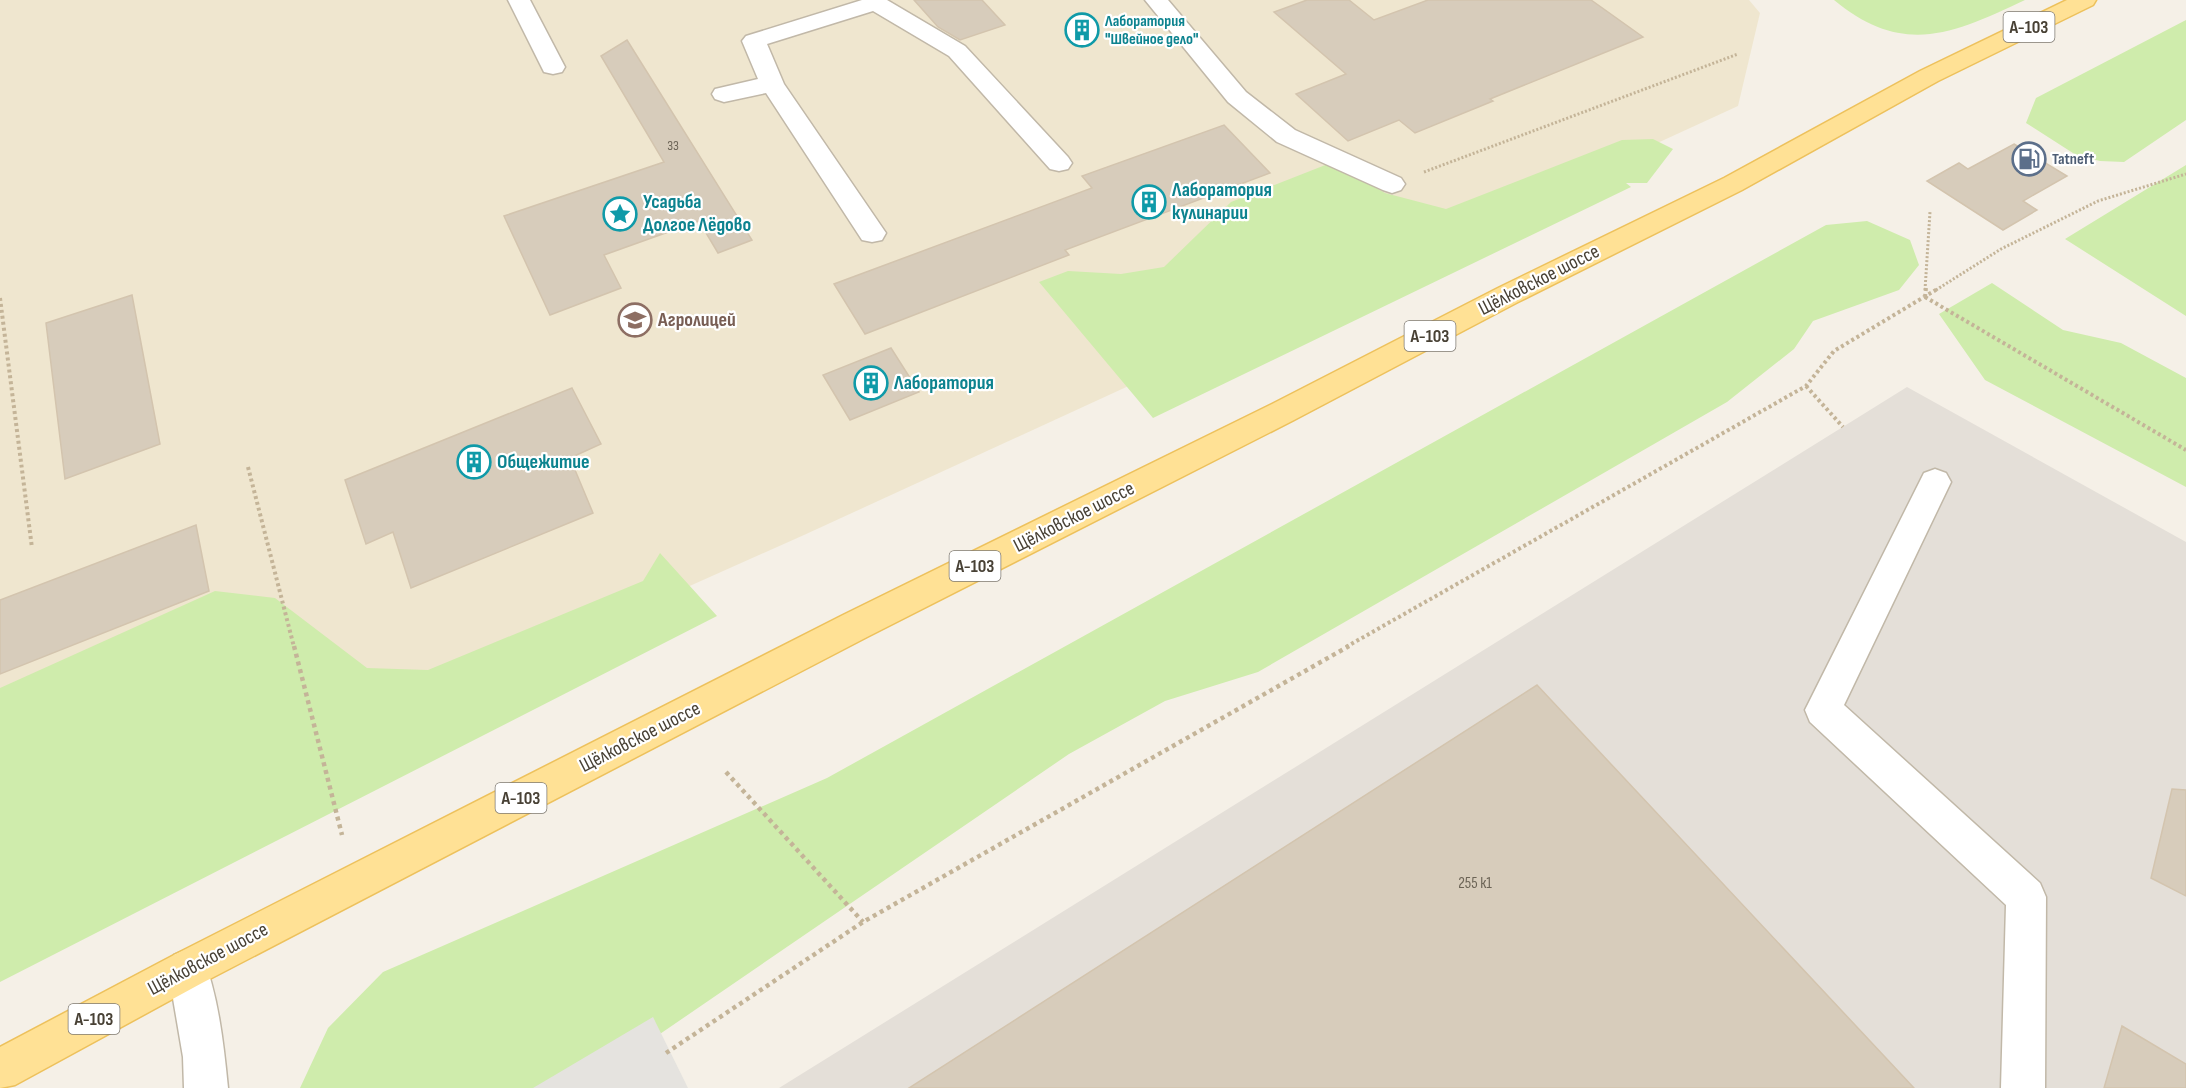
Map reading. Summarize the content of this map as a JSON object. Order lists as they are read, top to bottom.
{
  "streets": {
    "main road": ["А-103", "Щёлковское шоссе"]
  },
  "places": {
    "building": [
      "Лаборатория \"Швейное дело\"",
      "Лаборатория кулинарии",
      "Лаборатория",
      "Общежитие"
    ],
    "fuel station": ["Tatneft"],
    "place": ["Усадьба Долгое Лёдово"],
    "school or university": ["Агролицей"]
  },
  "house_numbers": ["33", "255 к1"]
}
